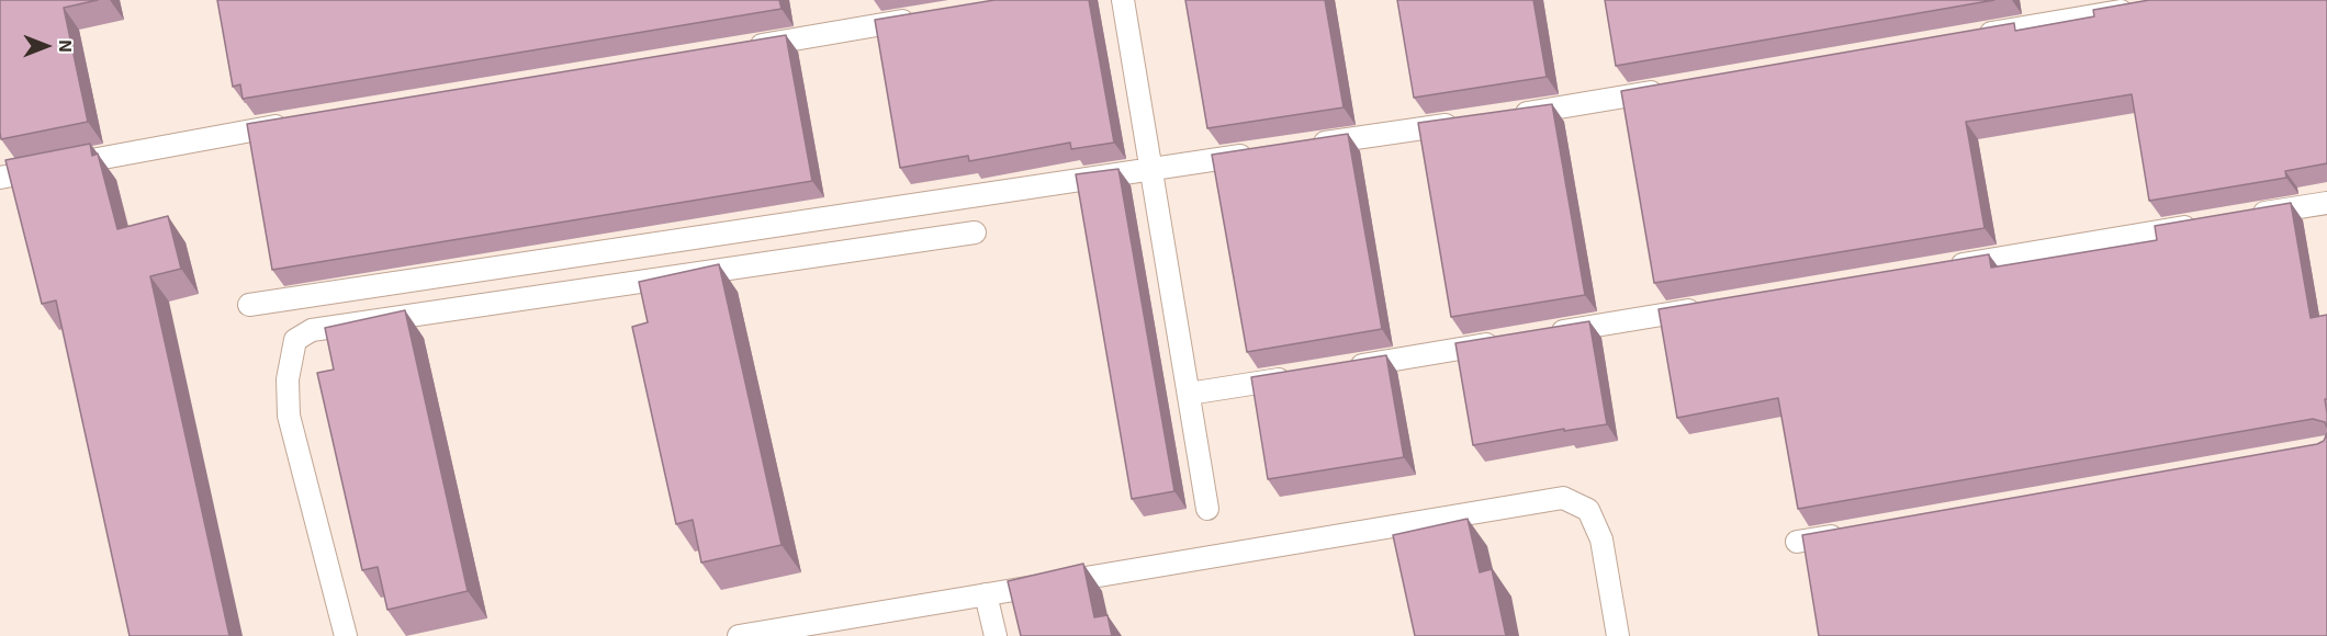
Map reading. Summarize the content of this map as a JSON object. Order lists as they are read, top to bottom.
{
  "north": "right"
}
